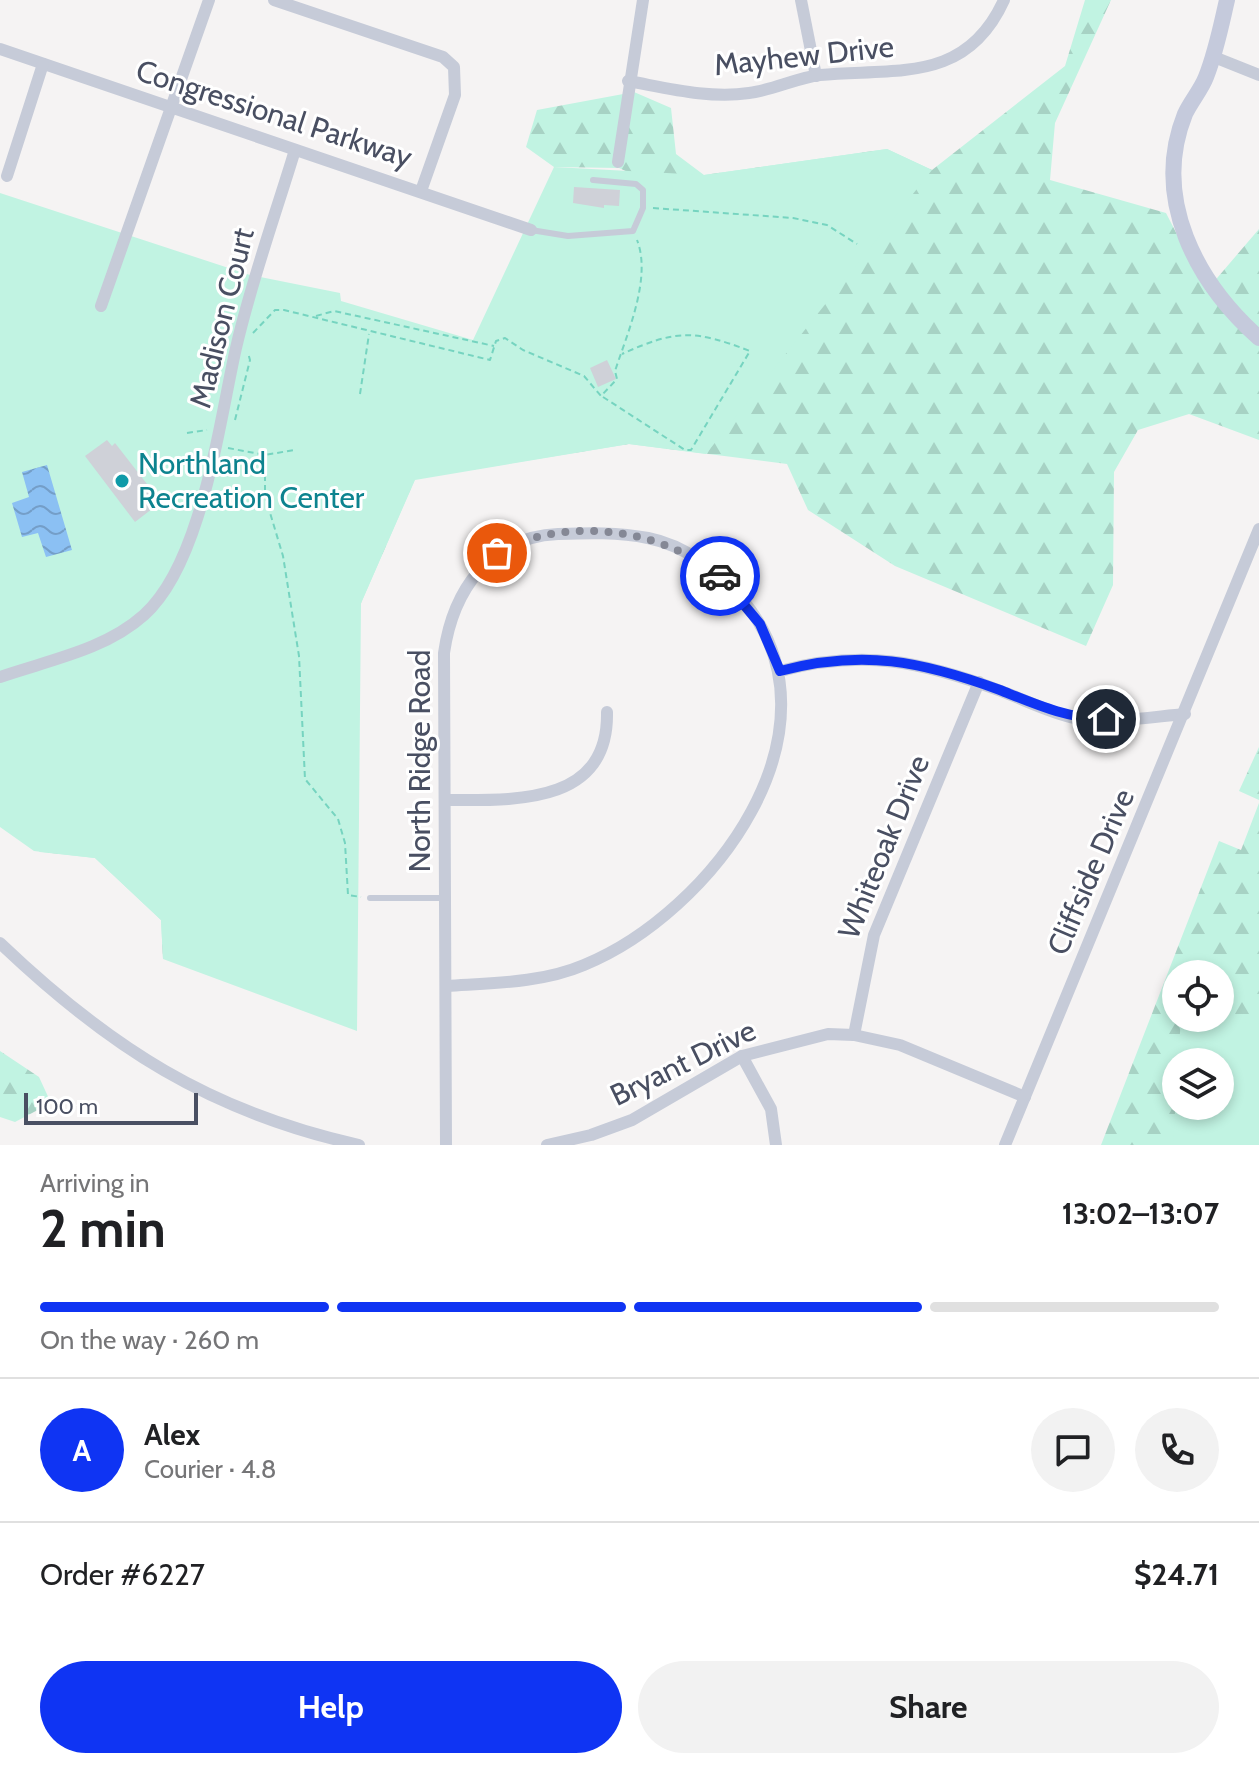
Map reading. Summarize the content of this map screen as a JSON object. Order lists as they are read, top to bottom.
{
  "streets": {
    "street": [
      "Mayhew Drive",
      "Congressional Parkway",
      "Madison Court",
      "North Ridge Road",
      "Whiteoak Drive",
      "Cliffside Drive",
      "Bryant Drive"
    ]
  },
  "crossings": [
    ["Congressional Parkway", "Madison Court"],
    ["Whiteoak Drive", "Bryant Drive"],
    ["Cliffside Drive", "Bryant Drive"]
  ],
  "places": ["Northland Recreation Center"],
  "scale_bar": "100 m",
  "page": {
    "scale": "100 m",
    "heading": ["2 min", "Arriving in", "13:02–13:07"],
    "panel": [
      "Alex",
      "Courier · 4.8",
      "Order #6227",
      "$24.71"
    ],
    "bar": "On the way · 260 m",
    "round": "A",
    "buttons": ["Help", "Share"]
  }
}
